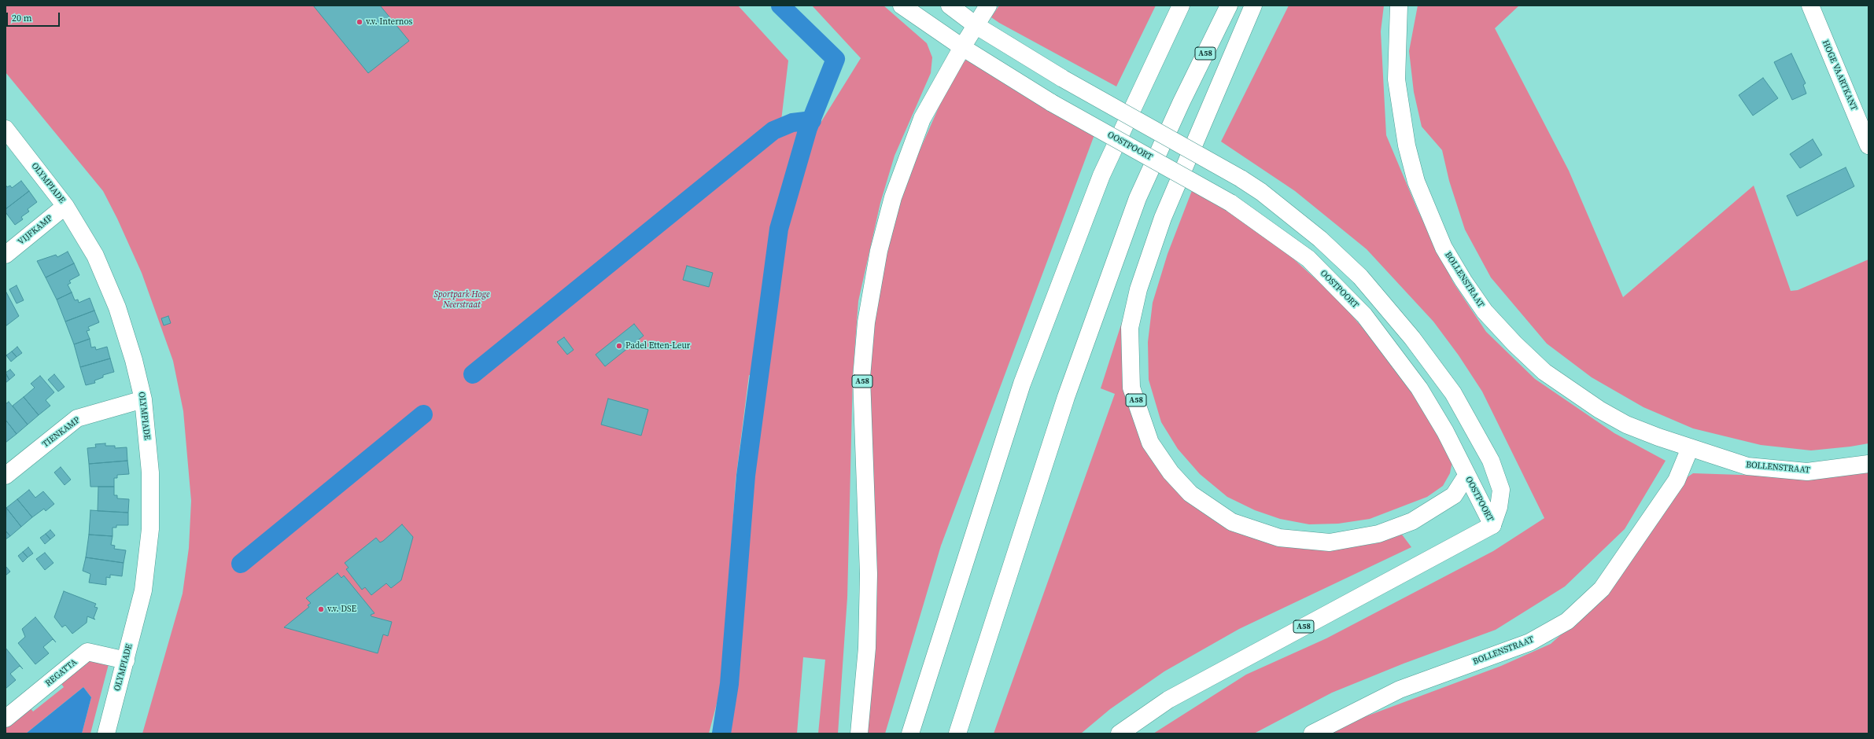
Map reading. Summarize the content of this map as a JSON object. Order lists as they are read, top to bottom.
{
  "streets": {
    "main road": [
      "A58",
      "HOGE VAARTKANT",
      "OOSTPOORT",
      "OLYMPIADE",
      "VIJFKAMP",
      "BOLLENSTRAAT",
      "TIENKAMP",
      "REGATTA"
    ]
  },
  "crossings": [
    ["A58", "OOSTPOORT"],
    ["OLYMPIADE", "VIJFKAMP"],
    ["OLYMPIADE", "TIENKAMP"],
    ["OLYMPIADE", "REGATTA"]
  ],
  "parks": ["Sportpark Hoge Neerstraat"],
  "places": ["v.v. Internos", "Padel Etten-Leur", "v.v. DSE"],
  "scale_bar": "20 m"
}
